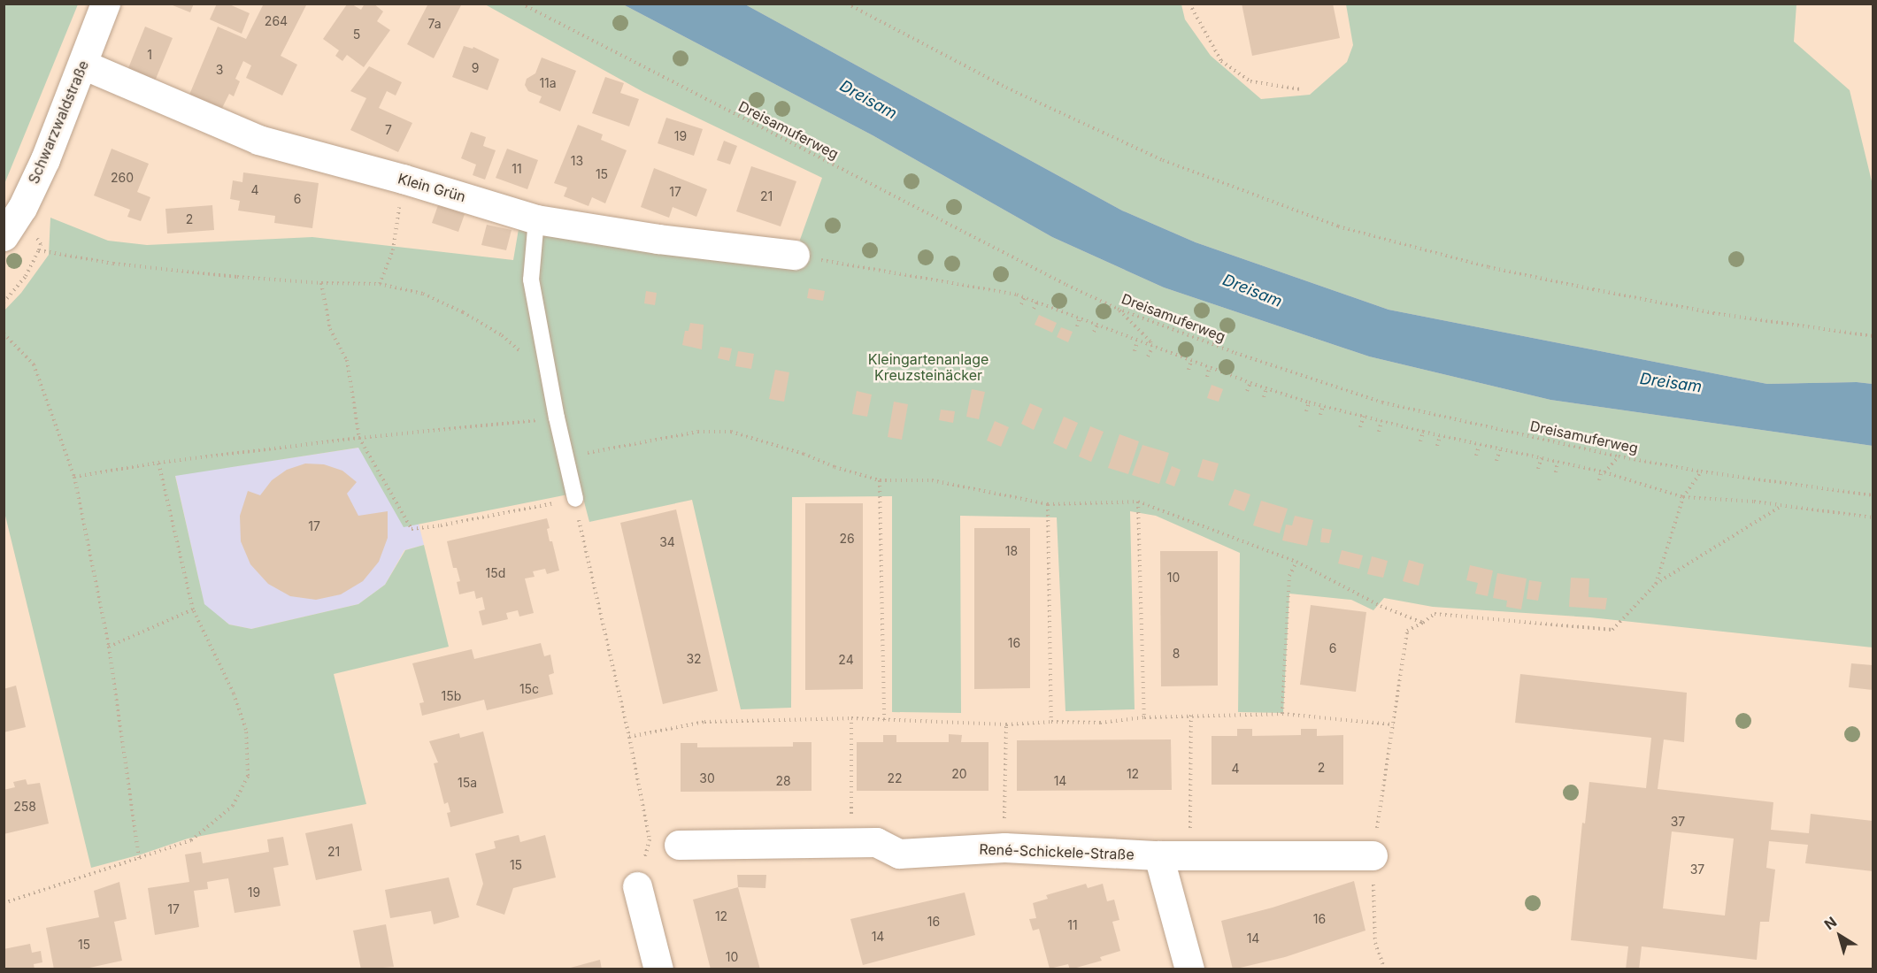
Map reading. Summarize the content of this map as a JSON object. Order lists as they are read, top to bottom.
{
  "streets": {
    "street": ["Schwarzwaldstraße", "Klein Grün", "René-Schickele-Straße"],
    "path": ["Dreisamuferweg"]
  },
  "crossings": [
    ["Schwarzwaldstraße", "Klein Grün"]
  ],
  "water": ["Dreisam"],
  "parks": ["Kleingartenanlage Kreuzsteinäcker"],
  "house_numbers": [
    "264",
    "7a",
    "5",
    "1",
    "9",
    "3",
    "11a",
    "7",
    "19",
    "13",
    "11",
    "15",
    "260",
    "4",
    "17",
    "21",
    "6",
    "2",
    "17",
    "26",
    "34",
    "18",
    "15d",
    "10",
    "16",
    "6",
    "8",
    "32",
    "24",
    "15c",
    "15b",
    "2",
    "4",
    "20",
    "12",
    "30",
    "22",
    "28",
    "14",
    "15a",
    "258",
    "37",
    "21",
    "15",
    "37",
    "19",
    "17",
    "12",
    "16",
    "16",
    "11",
    "14",
    "14",
    "15",
    "10"
  ],
  "north": "top left"
}
